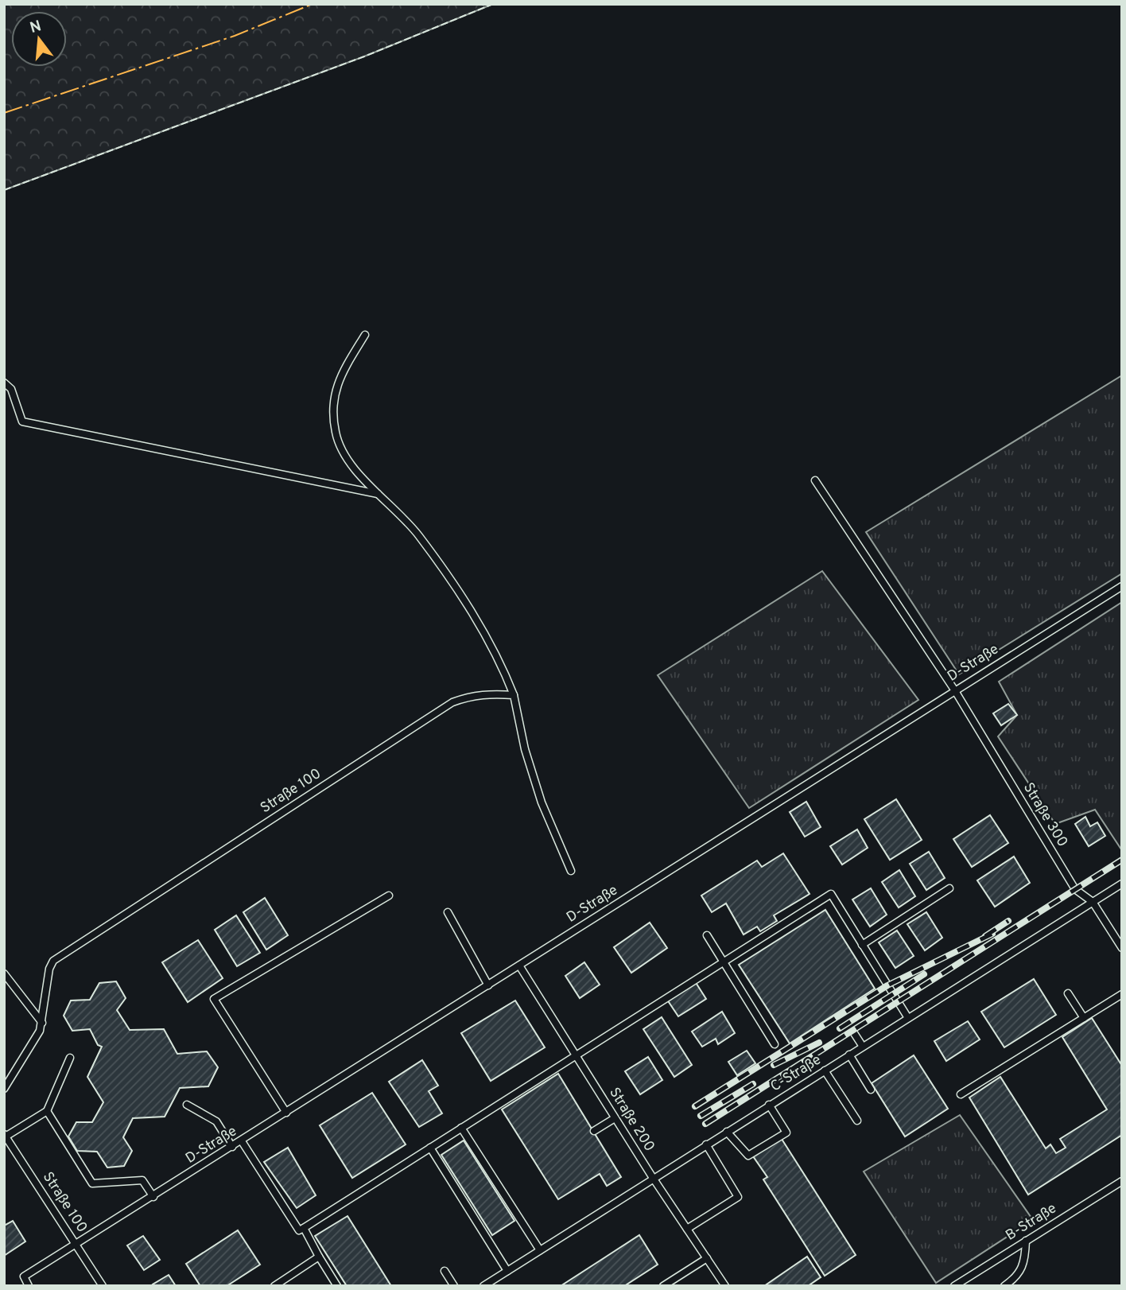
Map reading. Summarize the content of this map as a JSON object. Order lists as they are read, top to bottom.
{
  "streets": {
    "lane": [
      "D-Straße",
      "Straße 100",
      "Straße 300",
      "C-Straße",
      "Straße 200",
      "B-Straße"
    ]
  },
  "crossings": [
    ["D-Straße", "Straße 100"],
    ["D-Straße", "Straße 300"],
    ["D-Straße", "Straße 200"],
    ["Straße 300", "C-Straße"],
    ["C-Straße", "Straße 200"]
  ],
  "north": "top"
}
